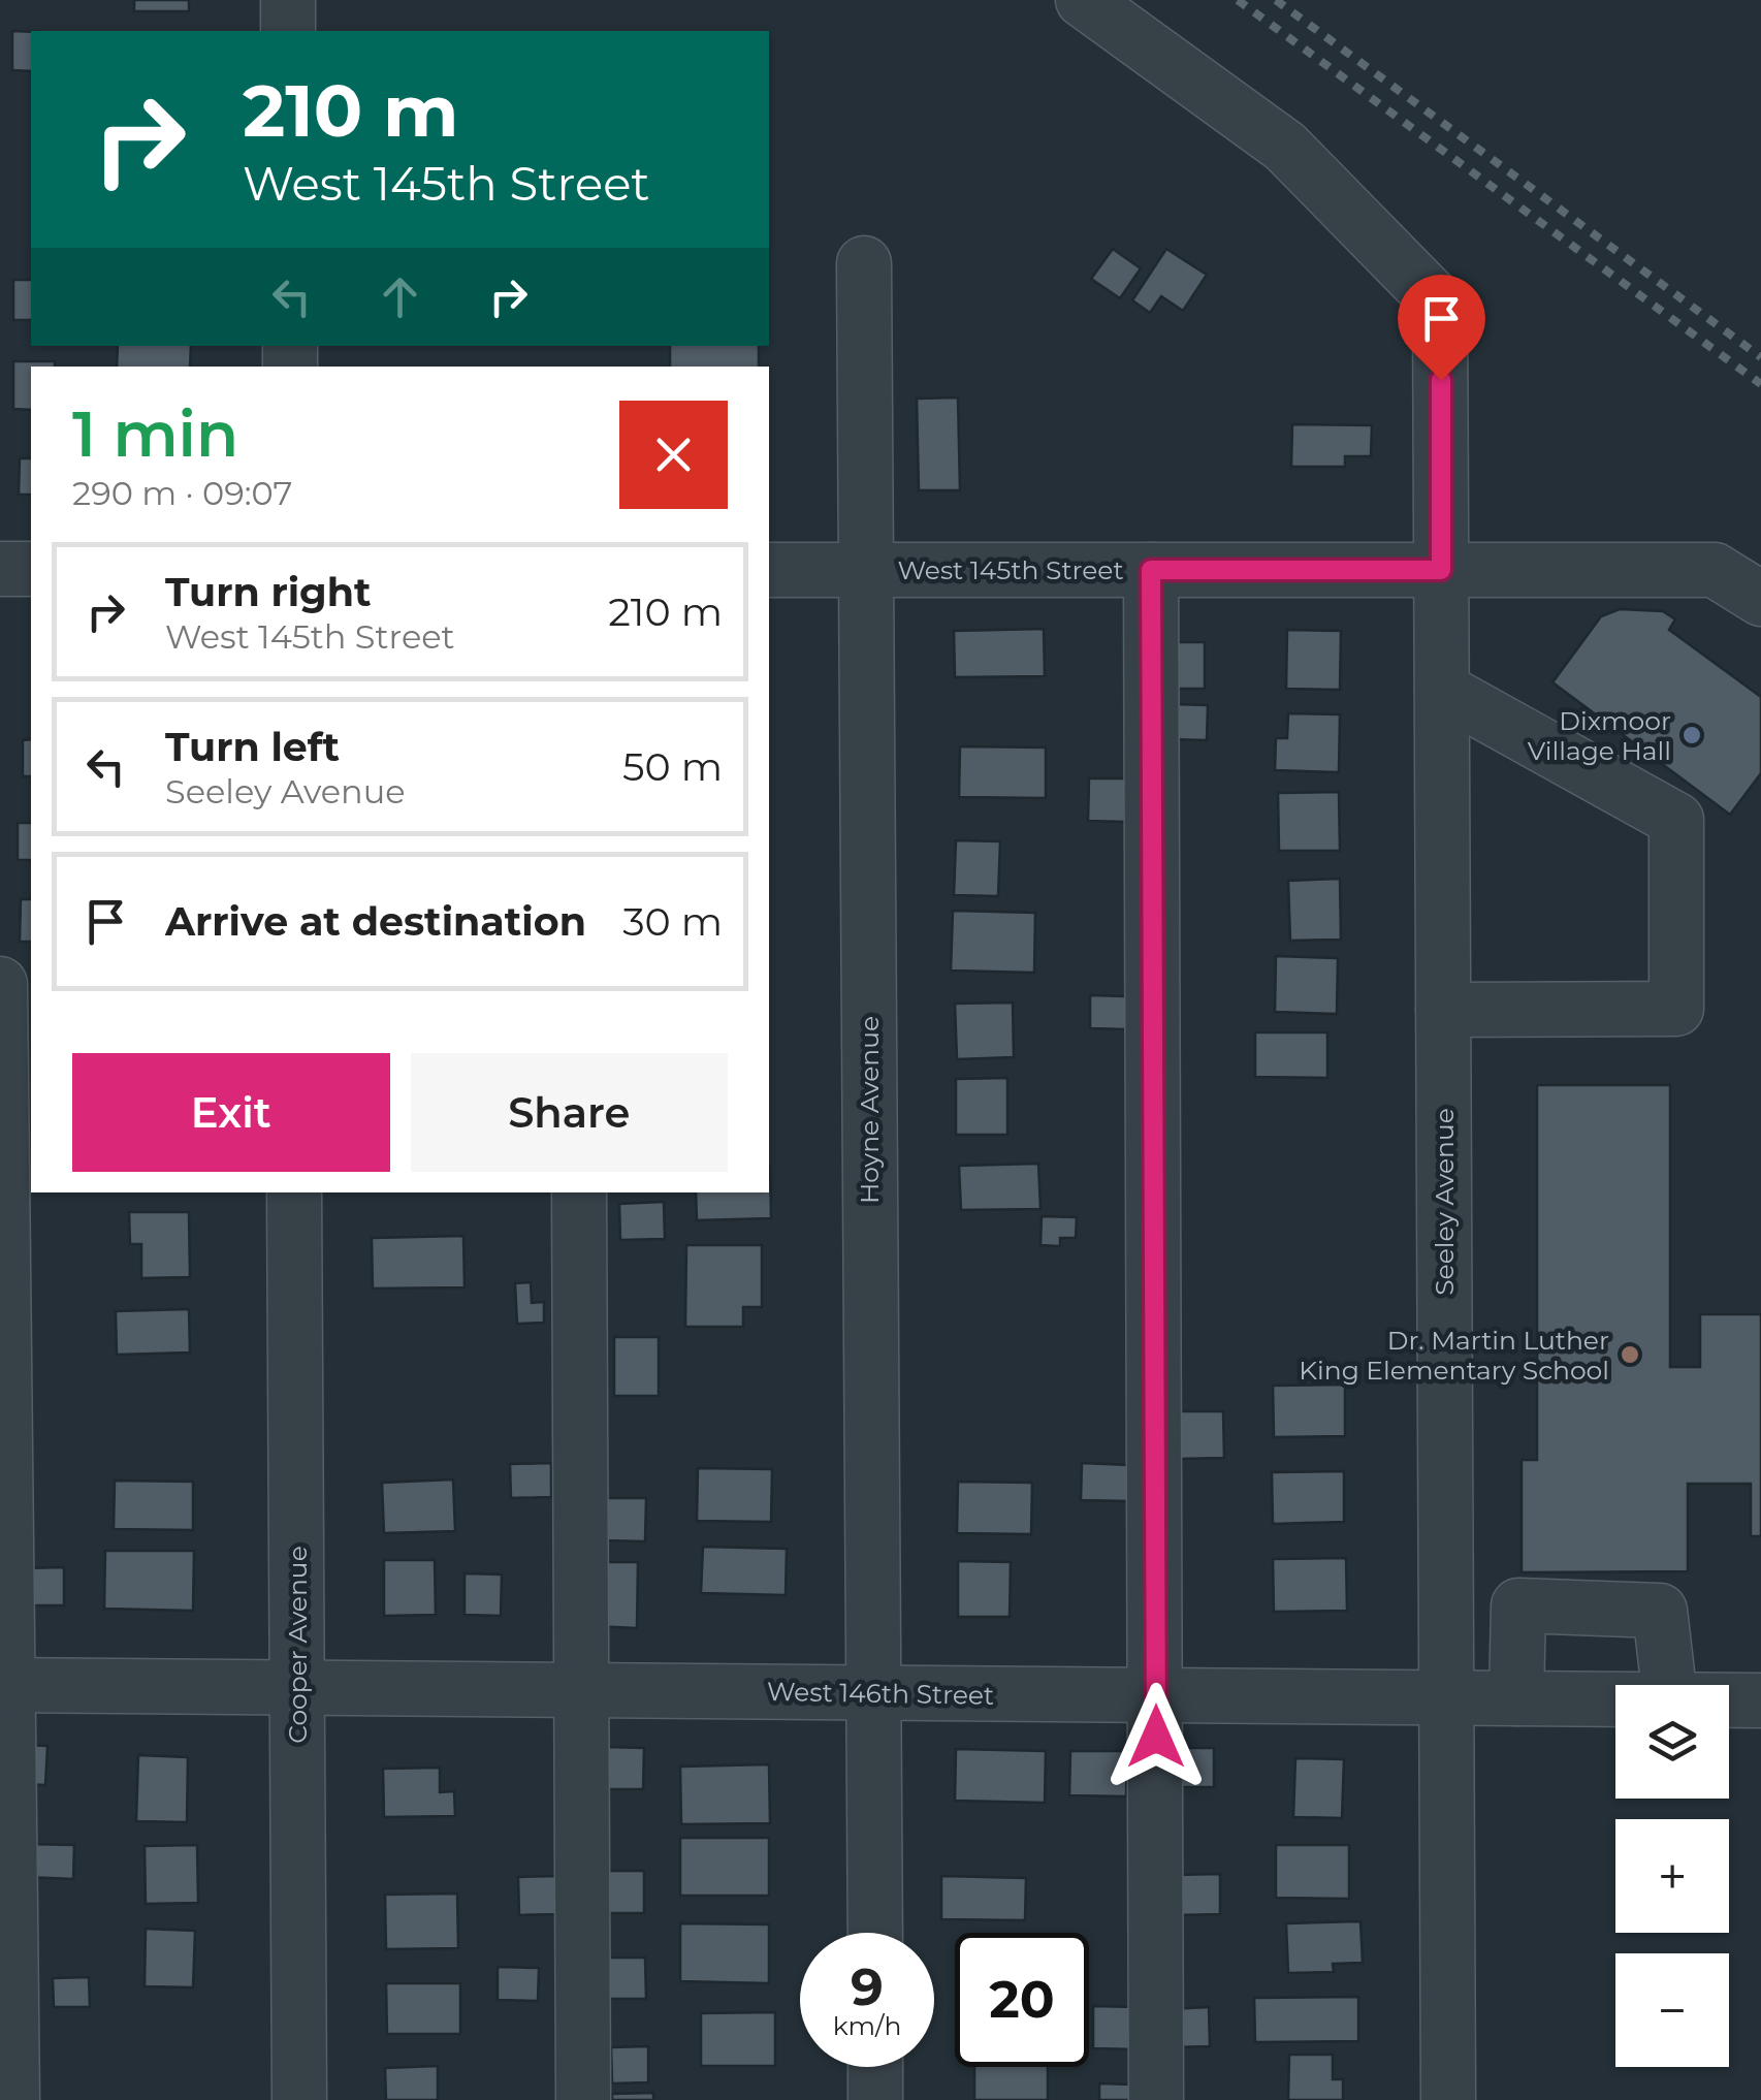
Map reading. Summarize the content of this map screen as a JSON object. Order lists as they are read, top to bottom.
{
  "streets": {
    "street": [
      "West 145th Street",
      "Hoyne Avenue",
      "Seeley Avenue",
      "Cooper Avenue",
      "West 146th Street"
    ]
  },
  "crossings": [
    ["West 145th Street", "Hoyne Avenue"],
    ["West 145th Street", "Seeley Avenue"],
    ["Hoyne Avenue", "West 146th Street"],
    ["Seeley Avenue", "West 146th Street"],
    ["Cooper Avenue", "West 146th Street"]
  ],
  "places": ["Dixmoor Village Hall", "Dr. Martin Luther King Elementary School"],
  "page": {
    "turn": ["210 m", "West 145th Street"],
    "heading": ["1 min", "290 m · 09:07"],
    "list": [
      {
        "name": "Turn right",
        "note": "West 145th Street",
        "value": "210 m"
      },
      {
        "name": "Turn left",
        "note": "Seeley Avenue",
        "value": "50 m"
      },
      {
        "name": "Arrive at destination",
        "value": "30 m"
      }
    ],
    "buttons": ["Exit", "Share"],
    "map_buttons": ["+", "−"],
    "speed": "9 km/h",
    "limit": "20"
  }
}
